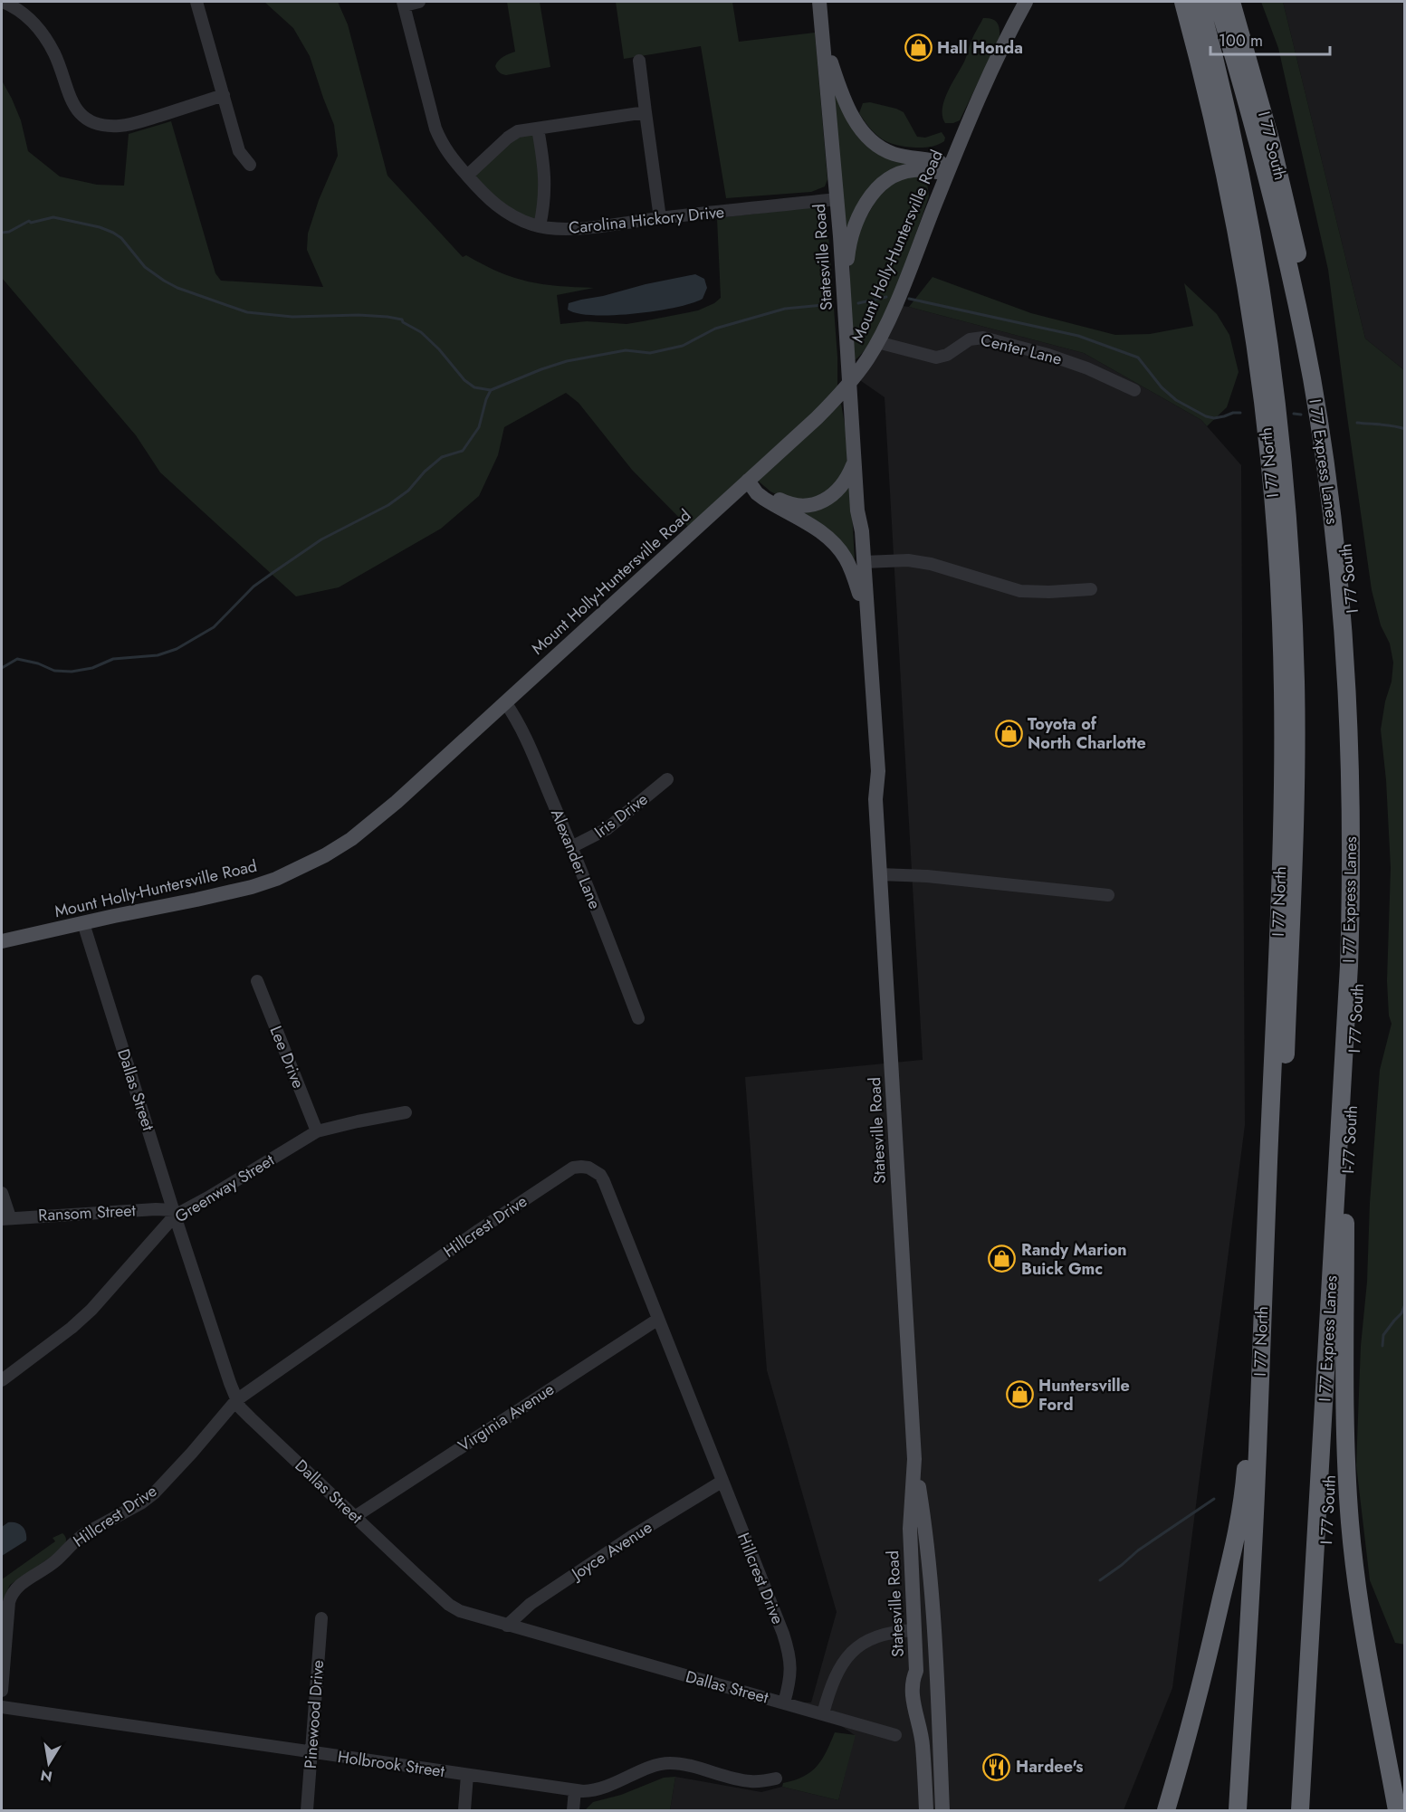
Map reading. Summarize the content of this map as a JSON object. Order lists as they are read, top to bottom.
{
  "streets": {
    "highway": [
      "I 77 South",
      "I 77 Express Lanes",
      "I 77 North",
      "I-77 South"
    ],
    "main road": ["Mount Holly-Huntersville Road", "Statesville Road"],
    "street": [
      "Carolina Hickory Drive",
      "Center Lane",
      "Iris Drive",
      "Alexander Lane",
      "Lee Drive",
      "Dallas Street",
      "Greenway Street",
      "Ransom Street",
      "Hillcrest Drive",
      "Virginia Avenue",
      "Joyce Avenue",
      "Pinewood Drive",
      "Holbrook Street"
    ]
  },
  "crossings": [
    ["I 77 South", "I-77 South"],
    ["Carolina Hickory Drive", "Statesville Road"],
    ["Mount Holly-Huntersville Road", "Center Lane"],
    ["Mount Holly-Huntersville Road", "Alexander Lane"],
    ["Mount Holly-Huntersville Road", "Dallas Street"],
    ["Iris Drive", "Alexander Lane"],
    ["Lee Drive", "Greenway Street"],
    ["Dallas Street", "Greenway Street"],
    ["Dallas Street", "Ransom Street"],
    ["Dallas Street", "Hillcrest Drive"],
    ["Dallas Street", "Virginia Avenue"],
    ["Dallas Street", "Joyce Avenue"],
    ["Greenway Street", "Ransom Street"],
    ["Hillcrest Drive", "Virginia Avenue"],
    ["Hillcrest Drive", "Joyce Avenue"],
    ["Pinewood Drive", "Holbrook Street"]
  ],
  "places": {
    "shop": [
      "Hall Honda",
      "Toyota of North Charlotte",
      "Randy Marion Buick Gmc",
      "Huntersville Ford"
    ],
    "restaurant": ["Hardee's"]
  },
  "scale_bar": "100 m",
  "north": "bottom"
}
